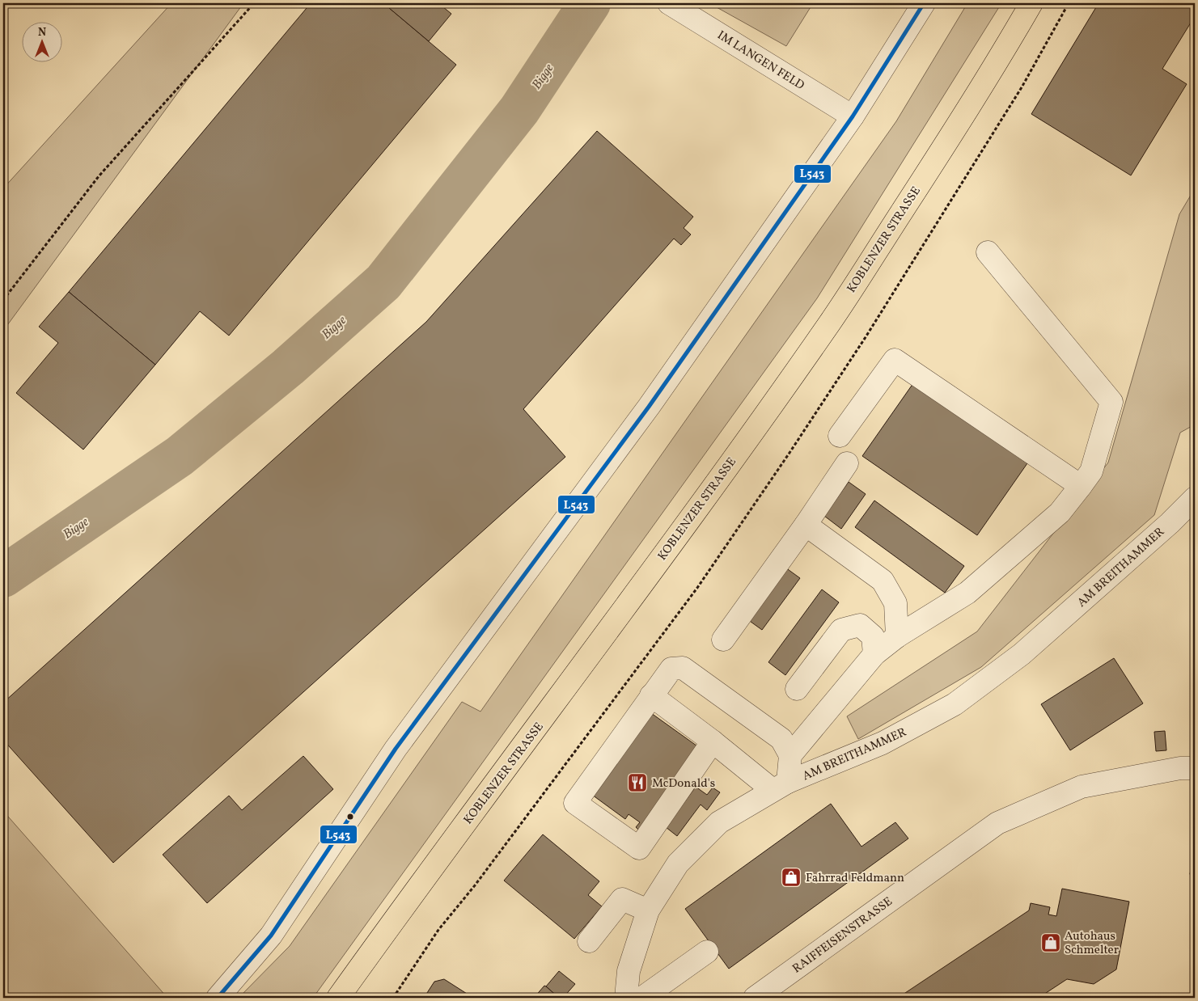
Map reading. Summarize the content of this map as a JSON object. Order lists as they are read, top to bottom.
{
  "streets": {
    "main road": ["KOBLENZER STRASSE"],
    "street": ["IM LANGEN FELD", "AM BREITHAMMER", "RAIFFEISENSTRASSE"]
  },
  "water": ["Bigge"],
  "places": {
    "restaurant": ["McDonald's"],
    "shop": ["Fahrrad Feldmann", "Autohaus Schmelter"]
  },
  "lines": ["transit line L543"],
  "north": "top"
}
